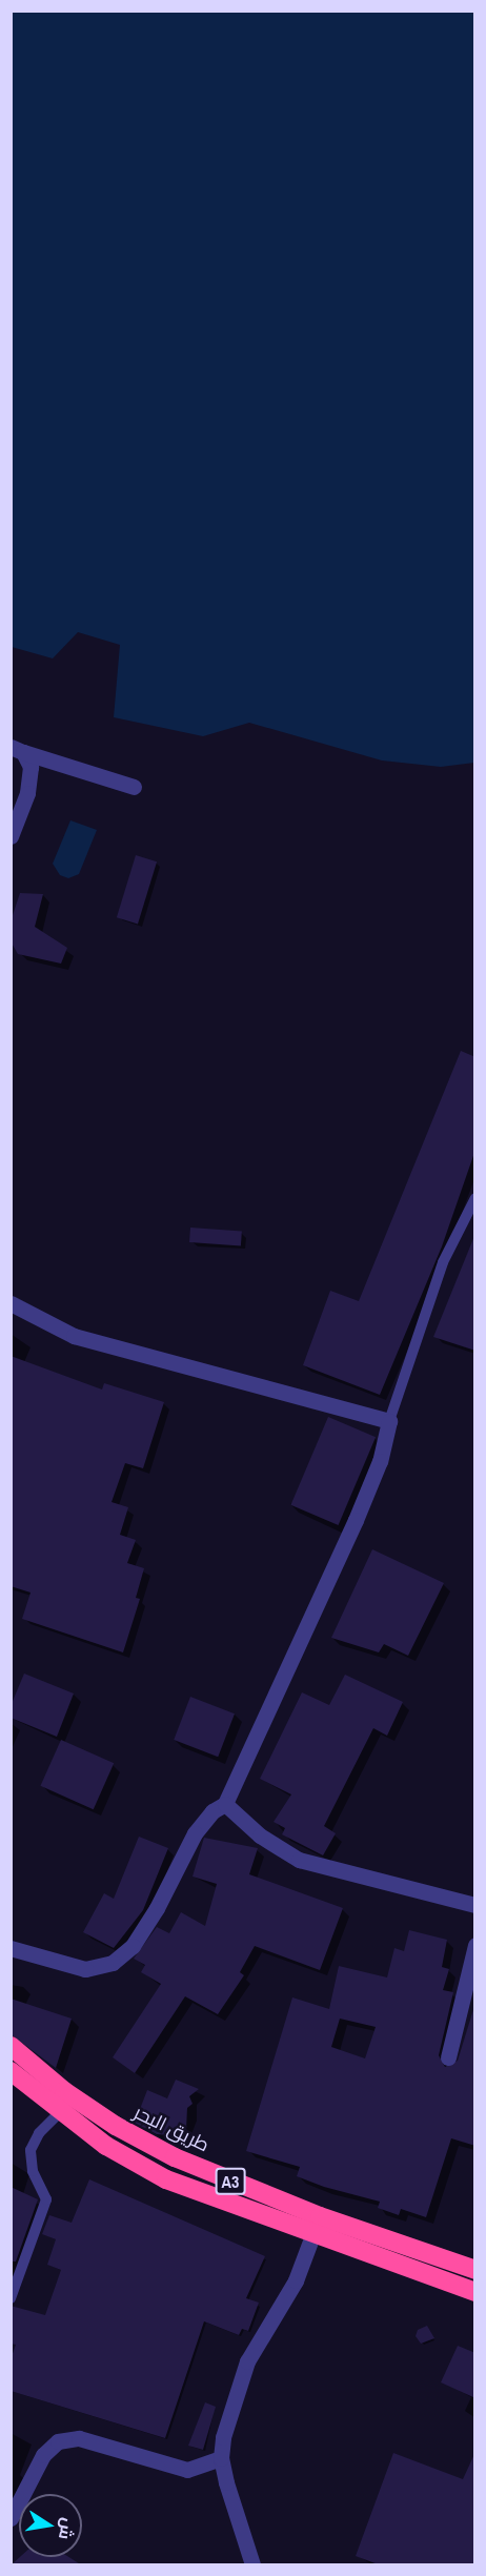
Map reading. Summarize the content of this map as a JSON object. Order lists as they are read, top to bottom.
{
  "streets": {
    "highway": ["طريق البحر", "A3"]
  },
  "north": "right"
}
